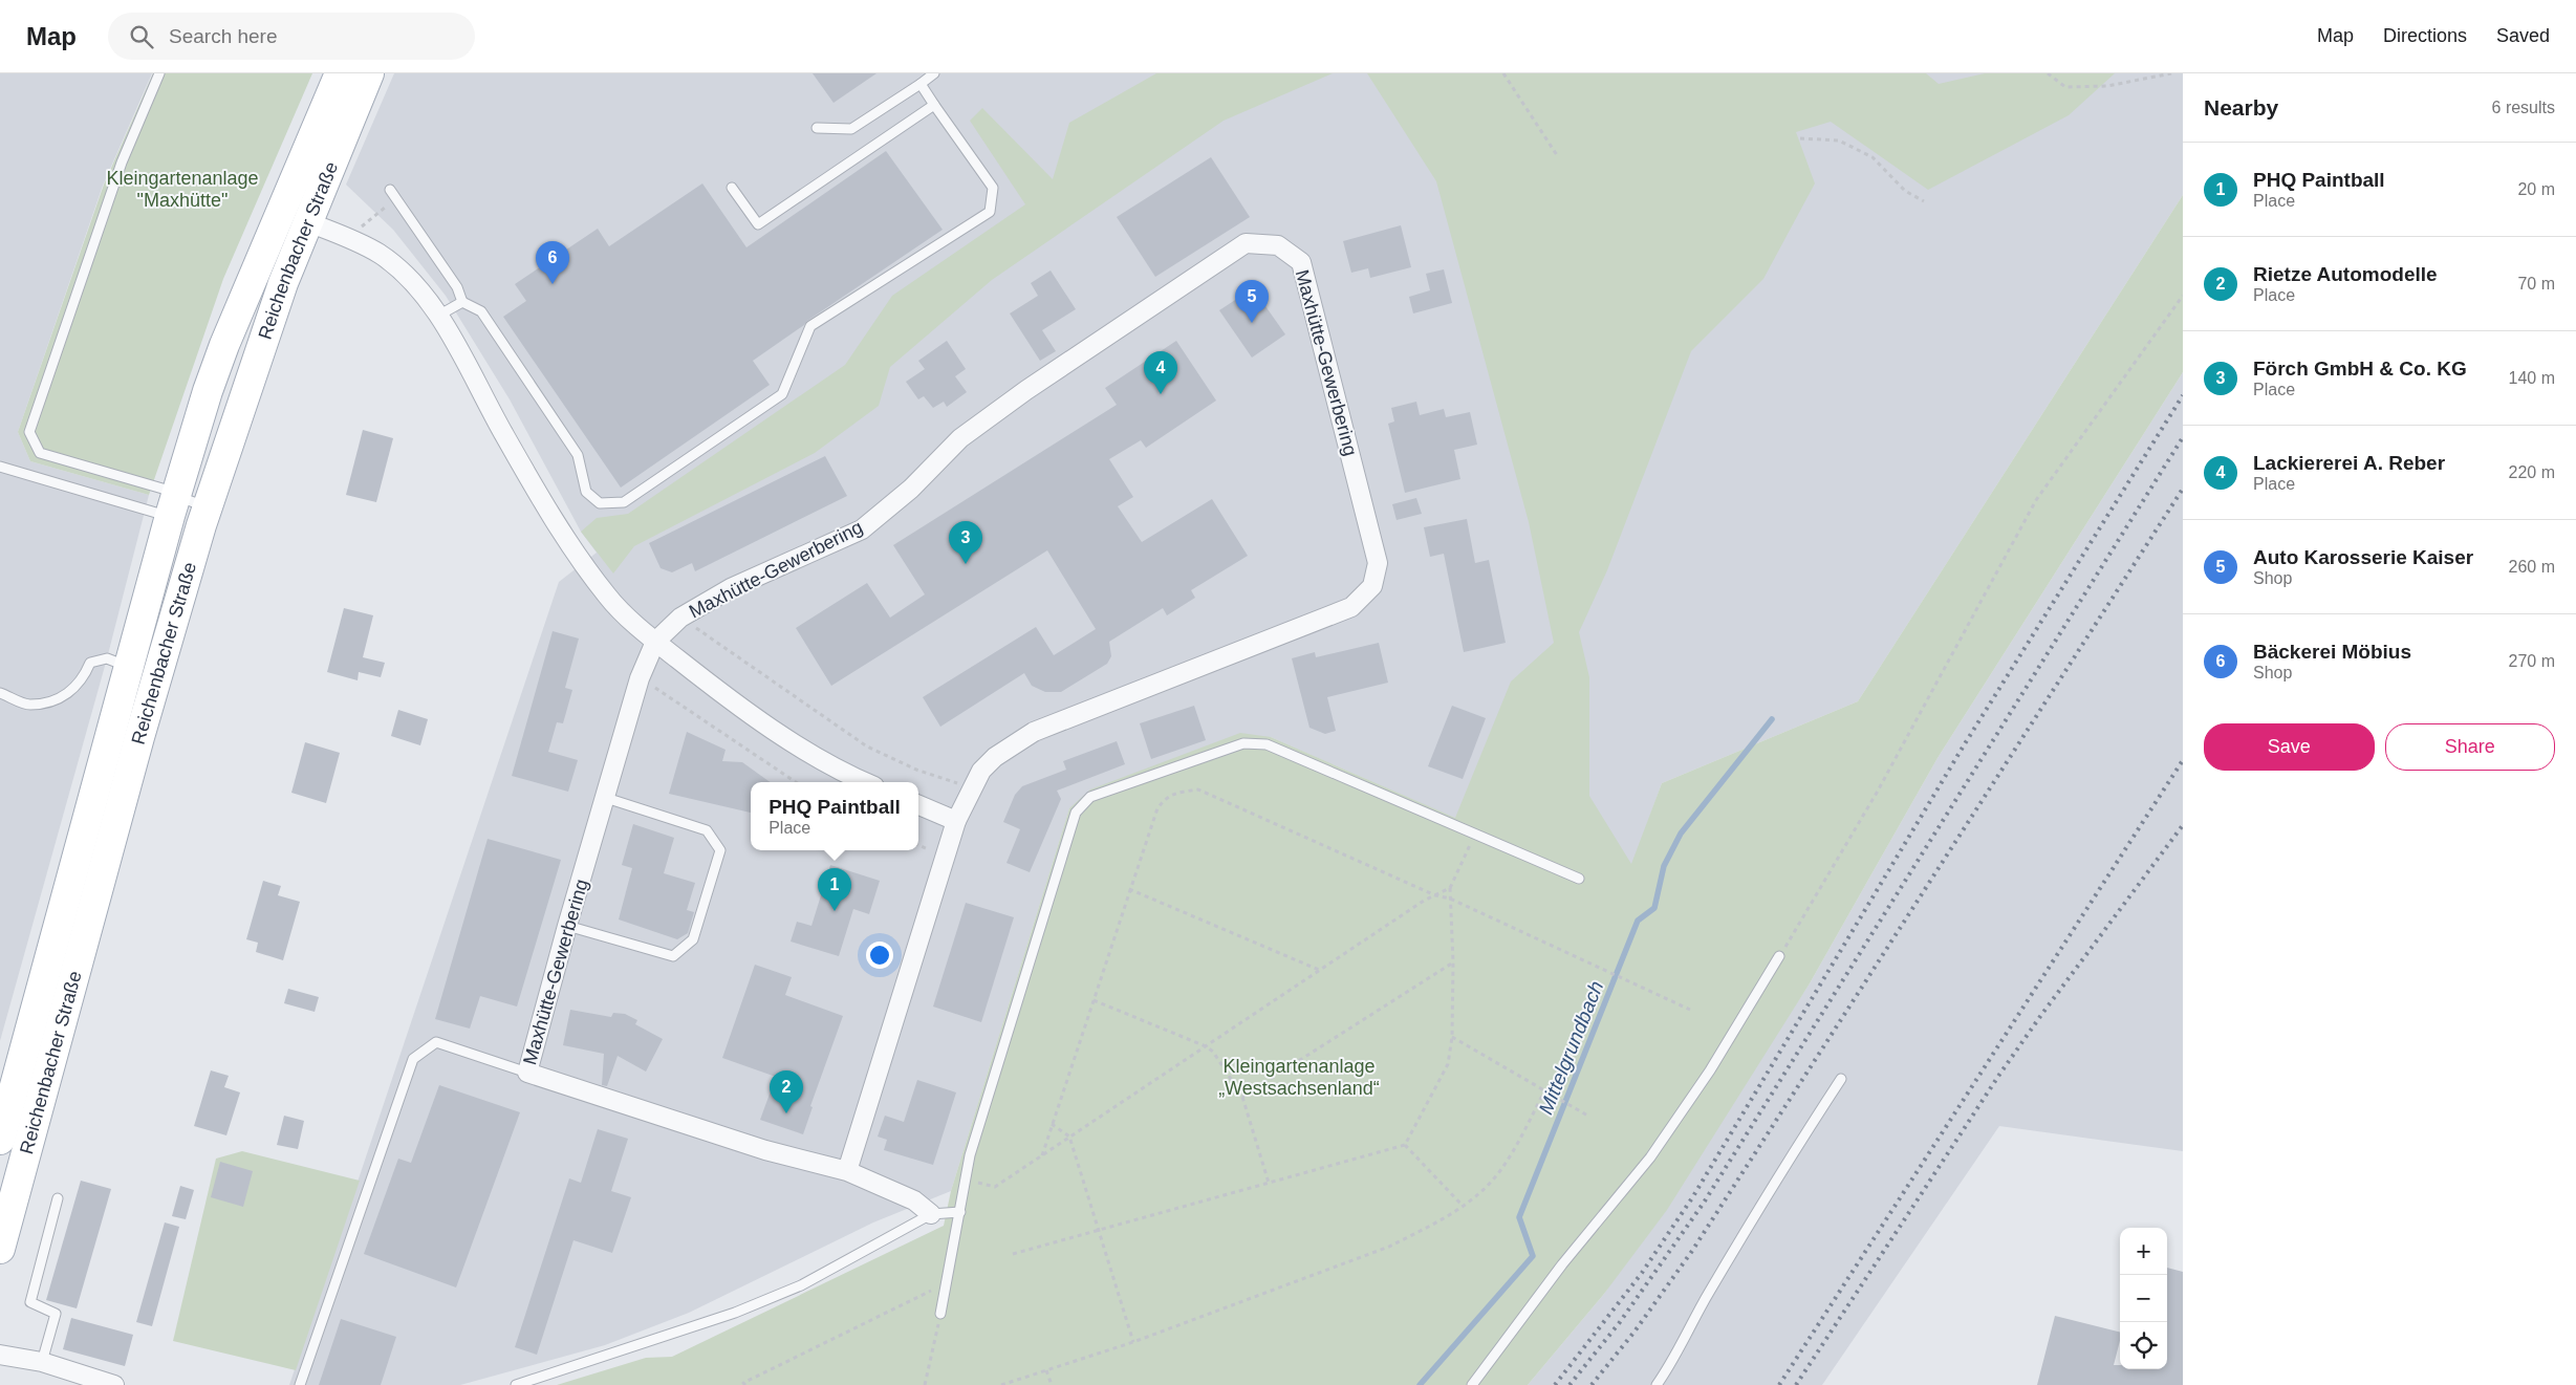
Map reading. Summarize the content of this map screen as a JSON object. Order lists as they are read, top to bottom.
{
  "streets": {
    "main road": ["Reichenbacher Straße"],
    "street": ["Maxhütte-Gewerbering"]
  },
  "water": ["Mittelgrundbach"],
  "parks": ["Kleingartenanlage \"Maxhütte\"", "Kleingartenanlage „Westsachsenland“"],
  "page": {
    "header": "Map",
    "search": "Search here",
    "nav": ["Map", "Directions", "Saved"],
    "heading": ["Nearby", "6 results"],
    "list": [
      {
        "mark": "1",
        "name": "PHQ Paintball",
        "note": "Place",
        "value": "20 m"
      },
      {
        "mark": "2",
        "name": "Rietze Automodelle",
        "note": "Place",
        "value": "70 m"
      },
      {
        "mark": "3",
        "name": "Förch GmbH & Co. KG",
        "note": "Place",
        "value": "140 m"
      },
      {
        "mark": "4",
        "name": "Lackiererei A. Reber",
        "note": "Place",
        "value": "220 m"
      },
      {
        "mark": "5",
        "name": "Auto Karosserie Kaiser",
        "note": "Shop",
        "value": "260 m"
      },
      {
        "mark": "6",
        "name": "Bäckerei Möbius",
        "note": "Shop",
        "value": "270 m"
      }
    ],
    "pins": [
      "6",
      "5",
      "4",
      "3",
      "1",
      "2"
    ],
    "buttons": ["Save", "Share"],
    "popup": ["PHQ Paintball", "Place"],
    "map_buttons": ["+", "−"]
  }
}
